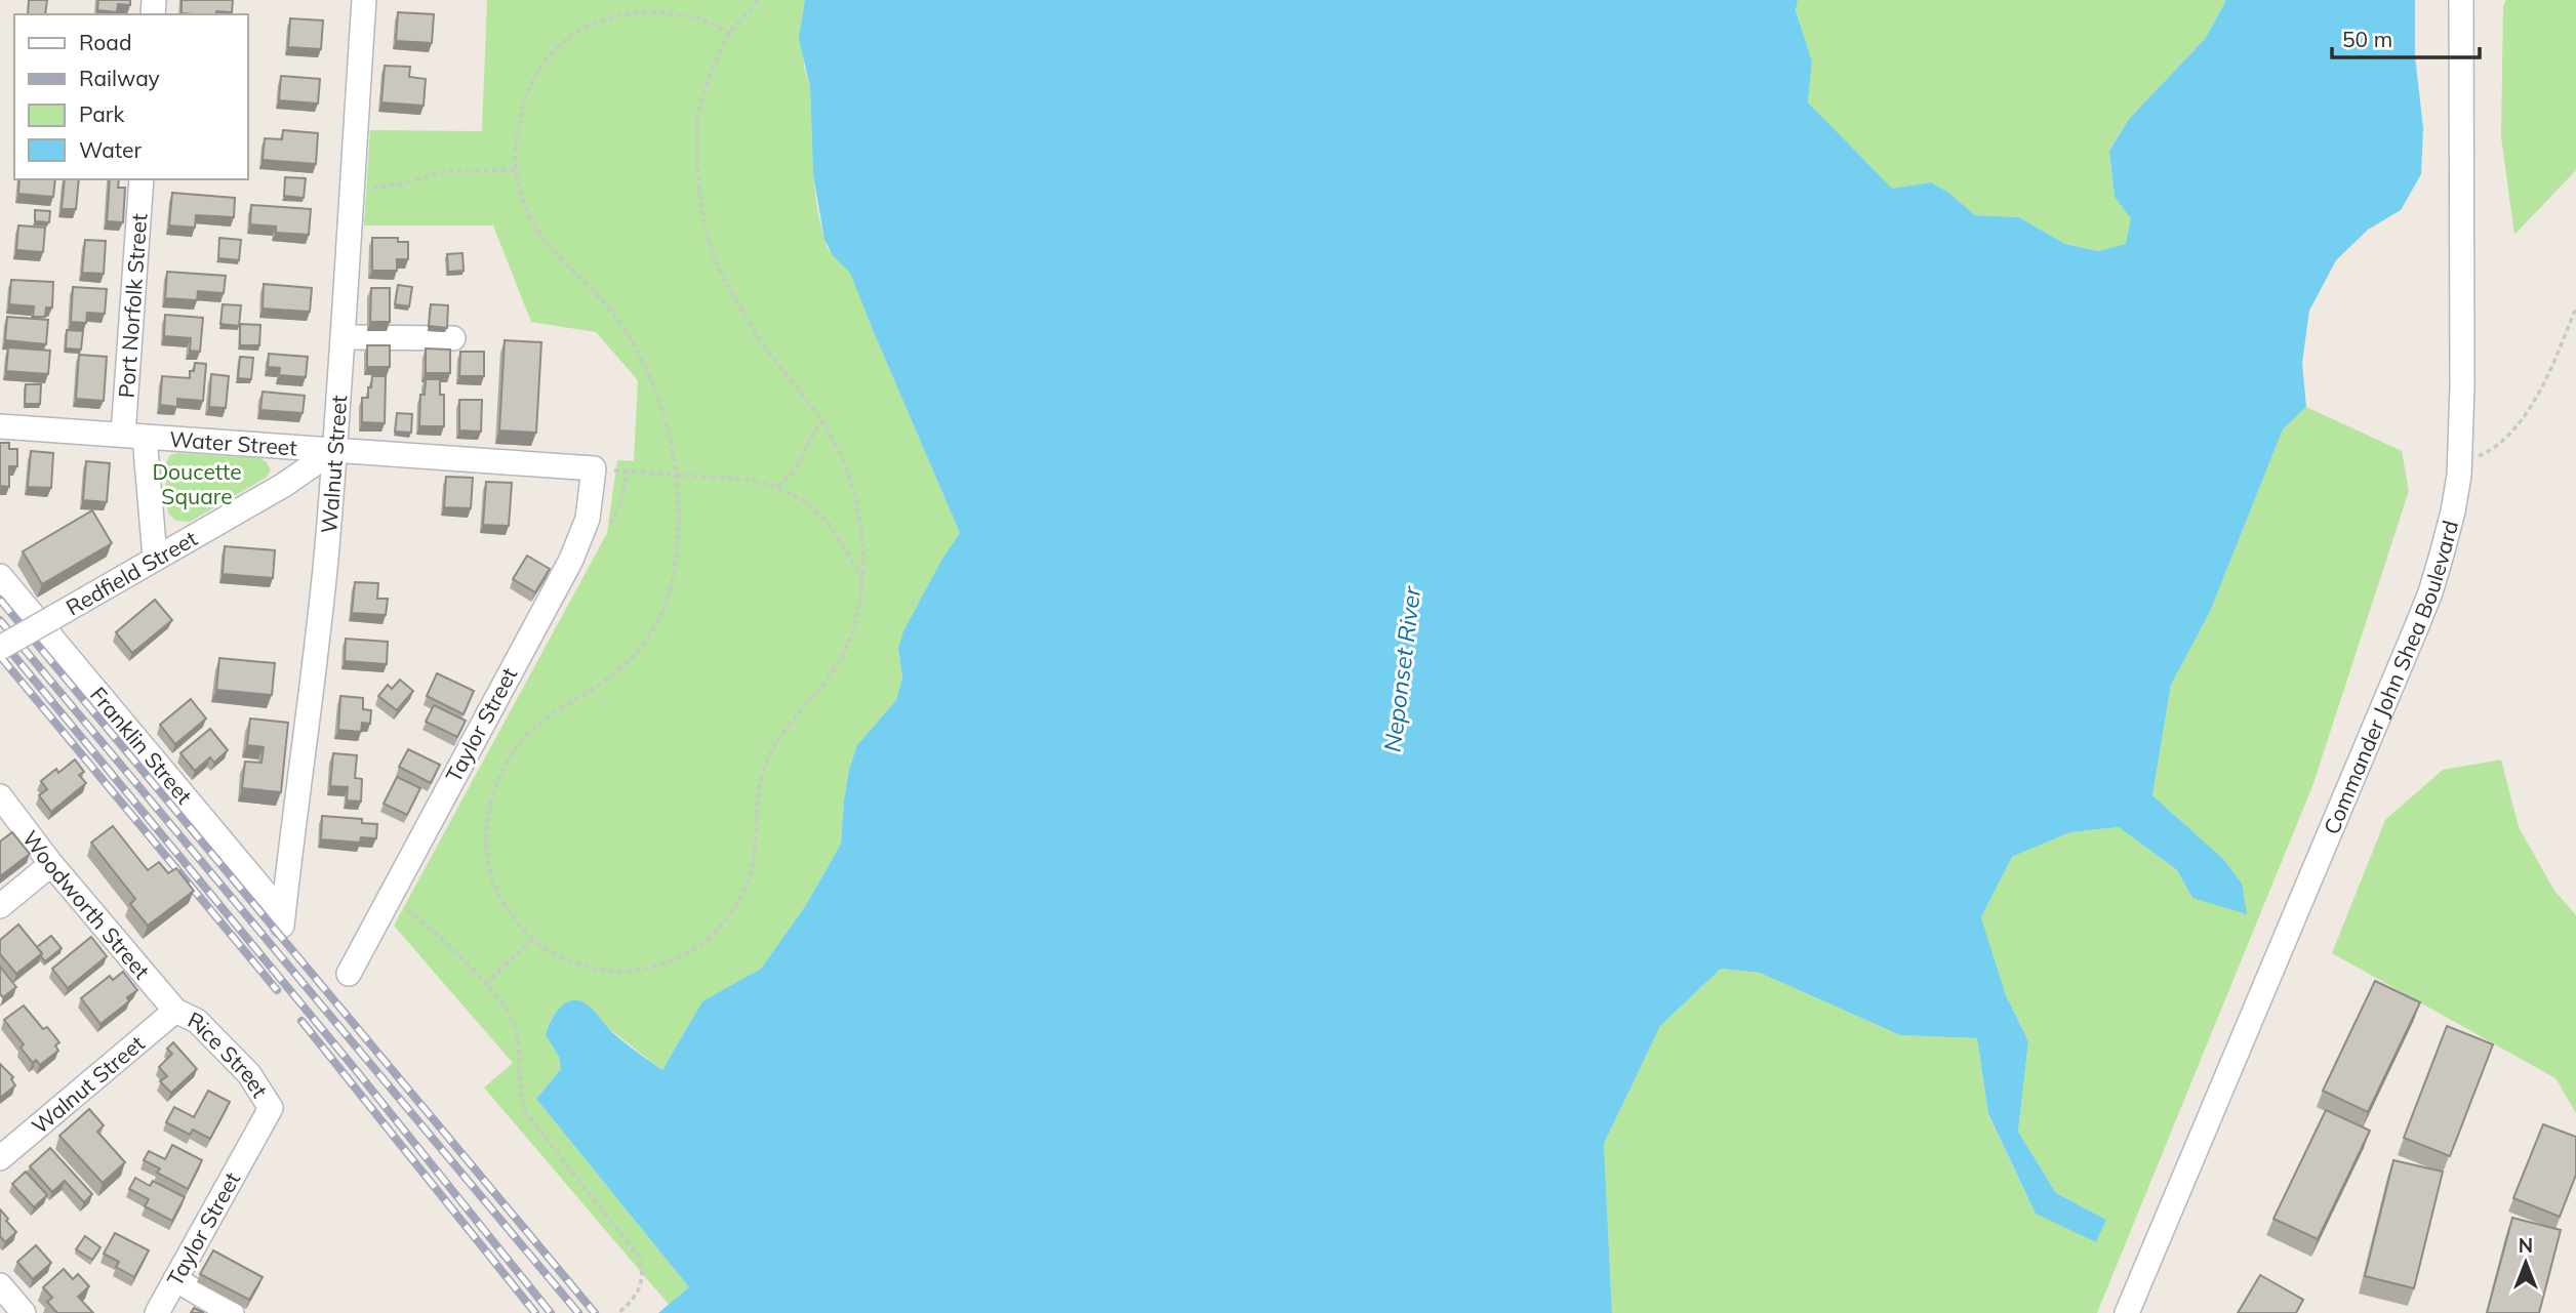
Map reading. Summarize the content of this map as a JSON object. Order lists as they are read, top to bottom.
{
  "streets": {
    "street": [
      "Port Norfolk Street",
      "Water Street",
      "Walnut Street",
      "Redfield Street",
      "Commander John Shea Boulevard",
      "Taylor Street",
      "Franklin Street",
      "Woodworth Street",
      "Rice Street"
    ]
  },
  "crossings": [
    ["Port Norfolk Street", "Water Street"],
    ["Port Norfolk Street", "Redfield Street"],
    ["Water Street", "Walnut Street"],
    ["Water Street", "Redfield Street"],
    ["Water Street", "Taylor Street"],
    ["Walnut Street", "Redfield Street"],
    ["Walnut Street", "Franklin Street"],
    ["Walnut Street", "Woodworth Street"],
    ["Walnut Street", "Rice Street"],
    ["Taylor Street", "Rice Street"],
    ["Woodworth Street", "Rice Street"]
  ],
  "water": ["Neponset River"],
  "parks": ["Doucette Square"],
  "legend": [
    "Road",
    "Railway",
    "Park",
    "Water"
  ],
  "scale_bar": "50 m",
  "north": "top"
}
